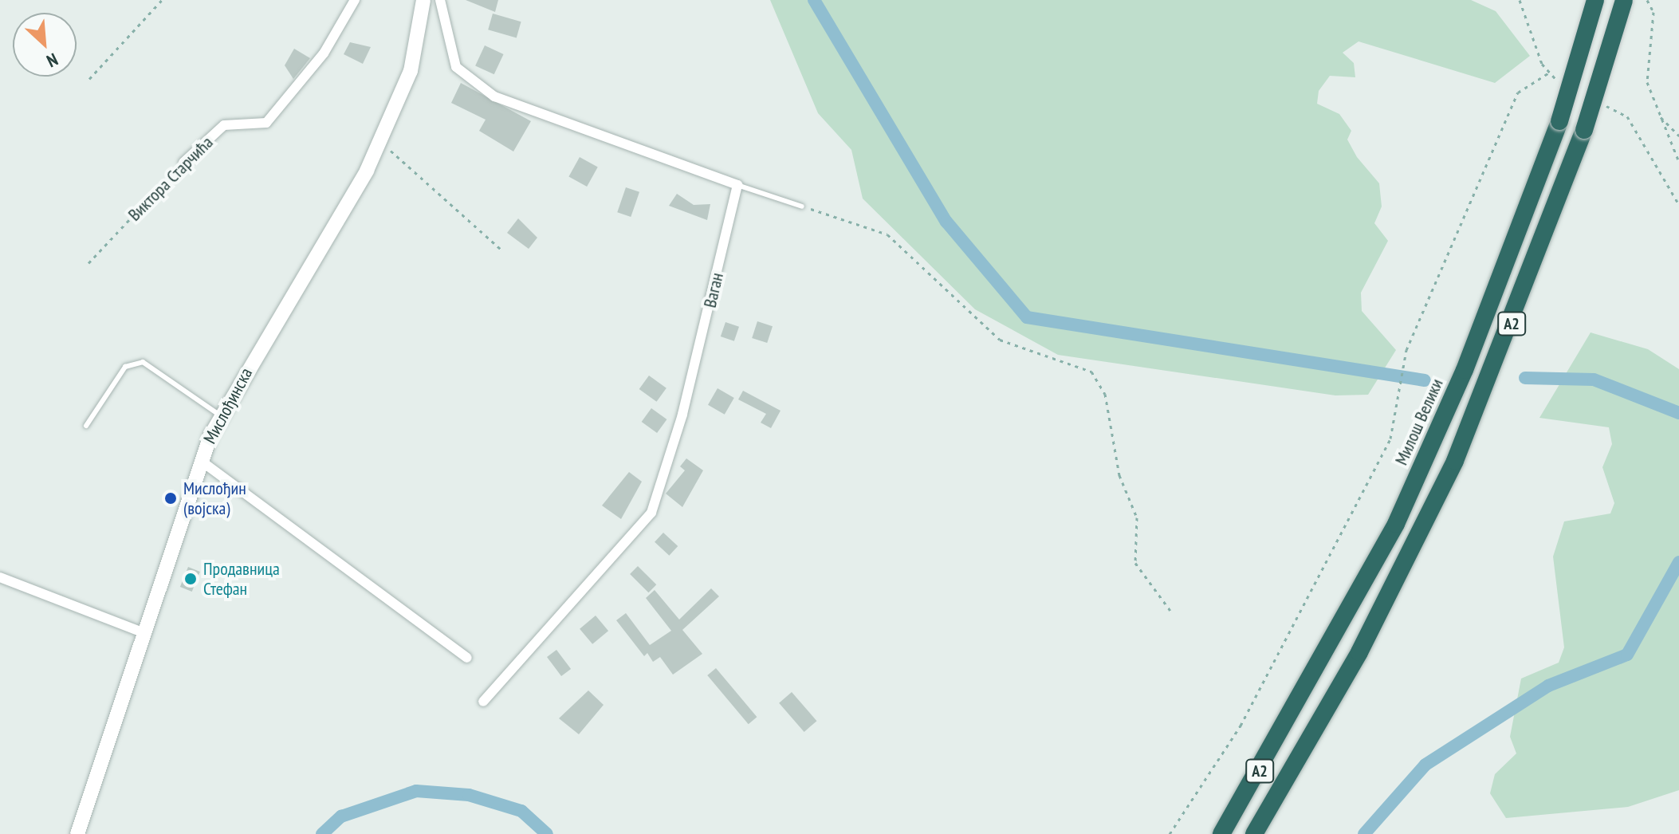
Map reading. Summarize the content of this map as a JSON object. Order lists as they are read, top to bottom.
{
  "streets": {
    "highway": ["A2", "Милош Велики"],
    "main road": ["Мислођинска"],
    "street": ["Виктора Старчића", "Ваган"]
  },
  "places": ["Мислођин (војска)", "Продавница Стефан"],
  "north": "bottom right"
}
